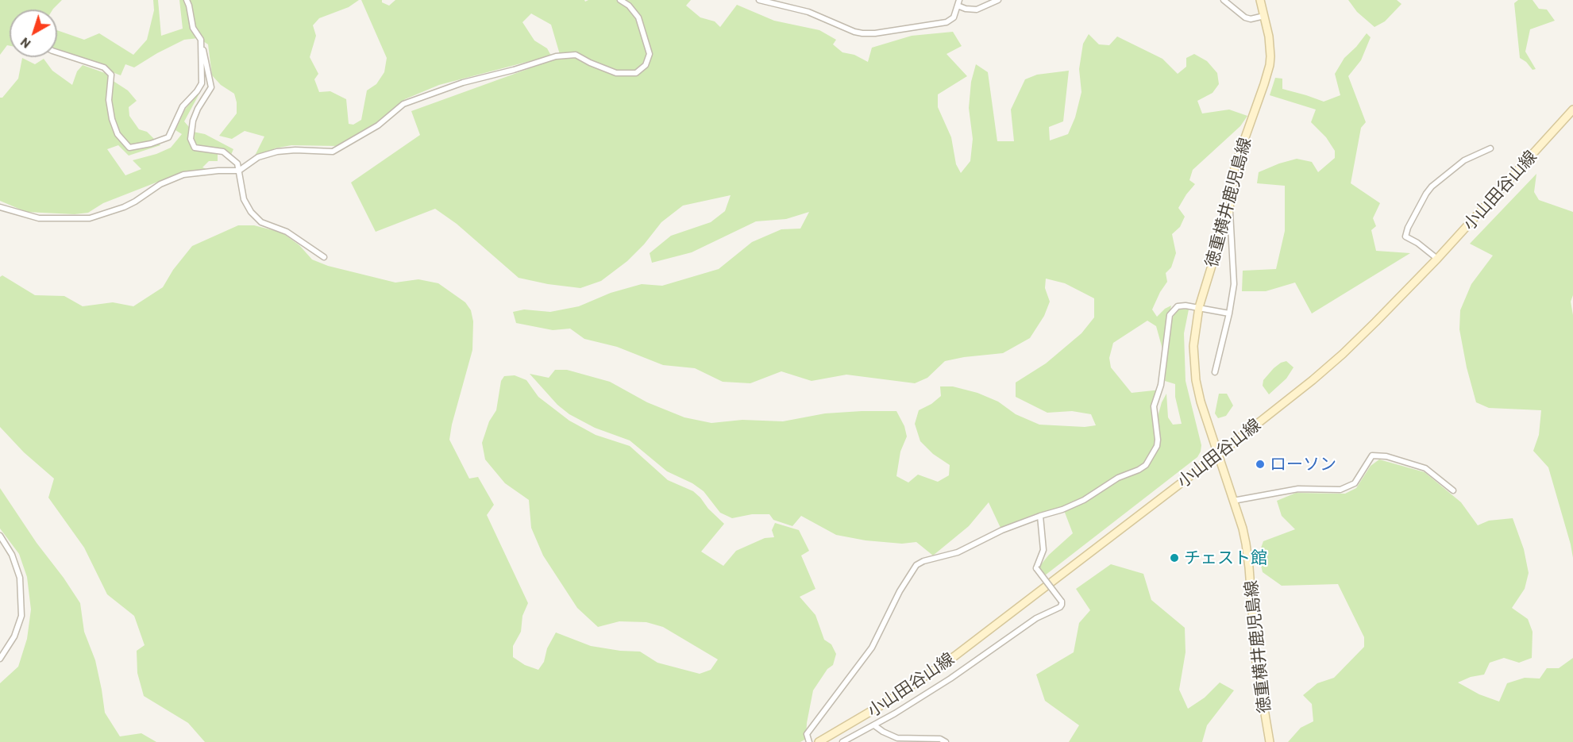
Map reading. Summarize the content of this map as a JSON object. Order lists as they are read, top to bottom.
{
  "streets": {
    "main road": ["小山田谷山線", "徳重横井鹿児島線"]
  },
  "crossings": [
    ["小山田谷山線", "徳重横井鹿児島線"]
  ],
  "places": ["ローソン", "チェスト館"],
  "north": "bottom left"
}
